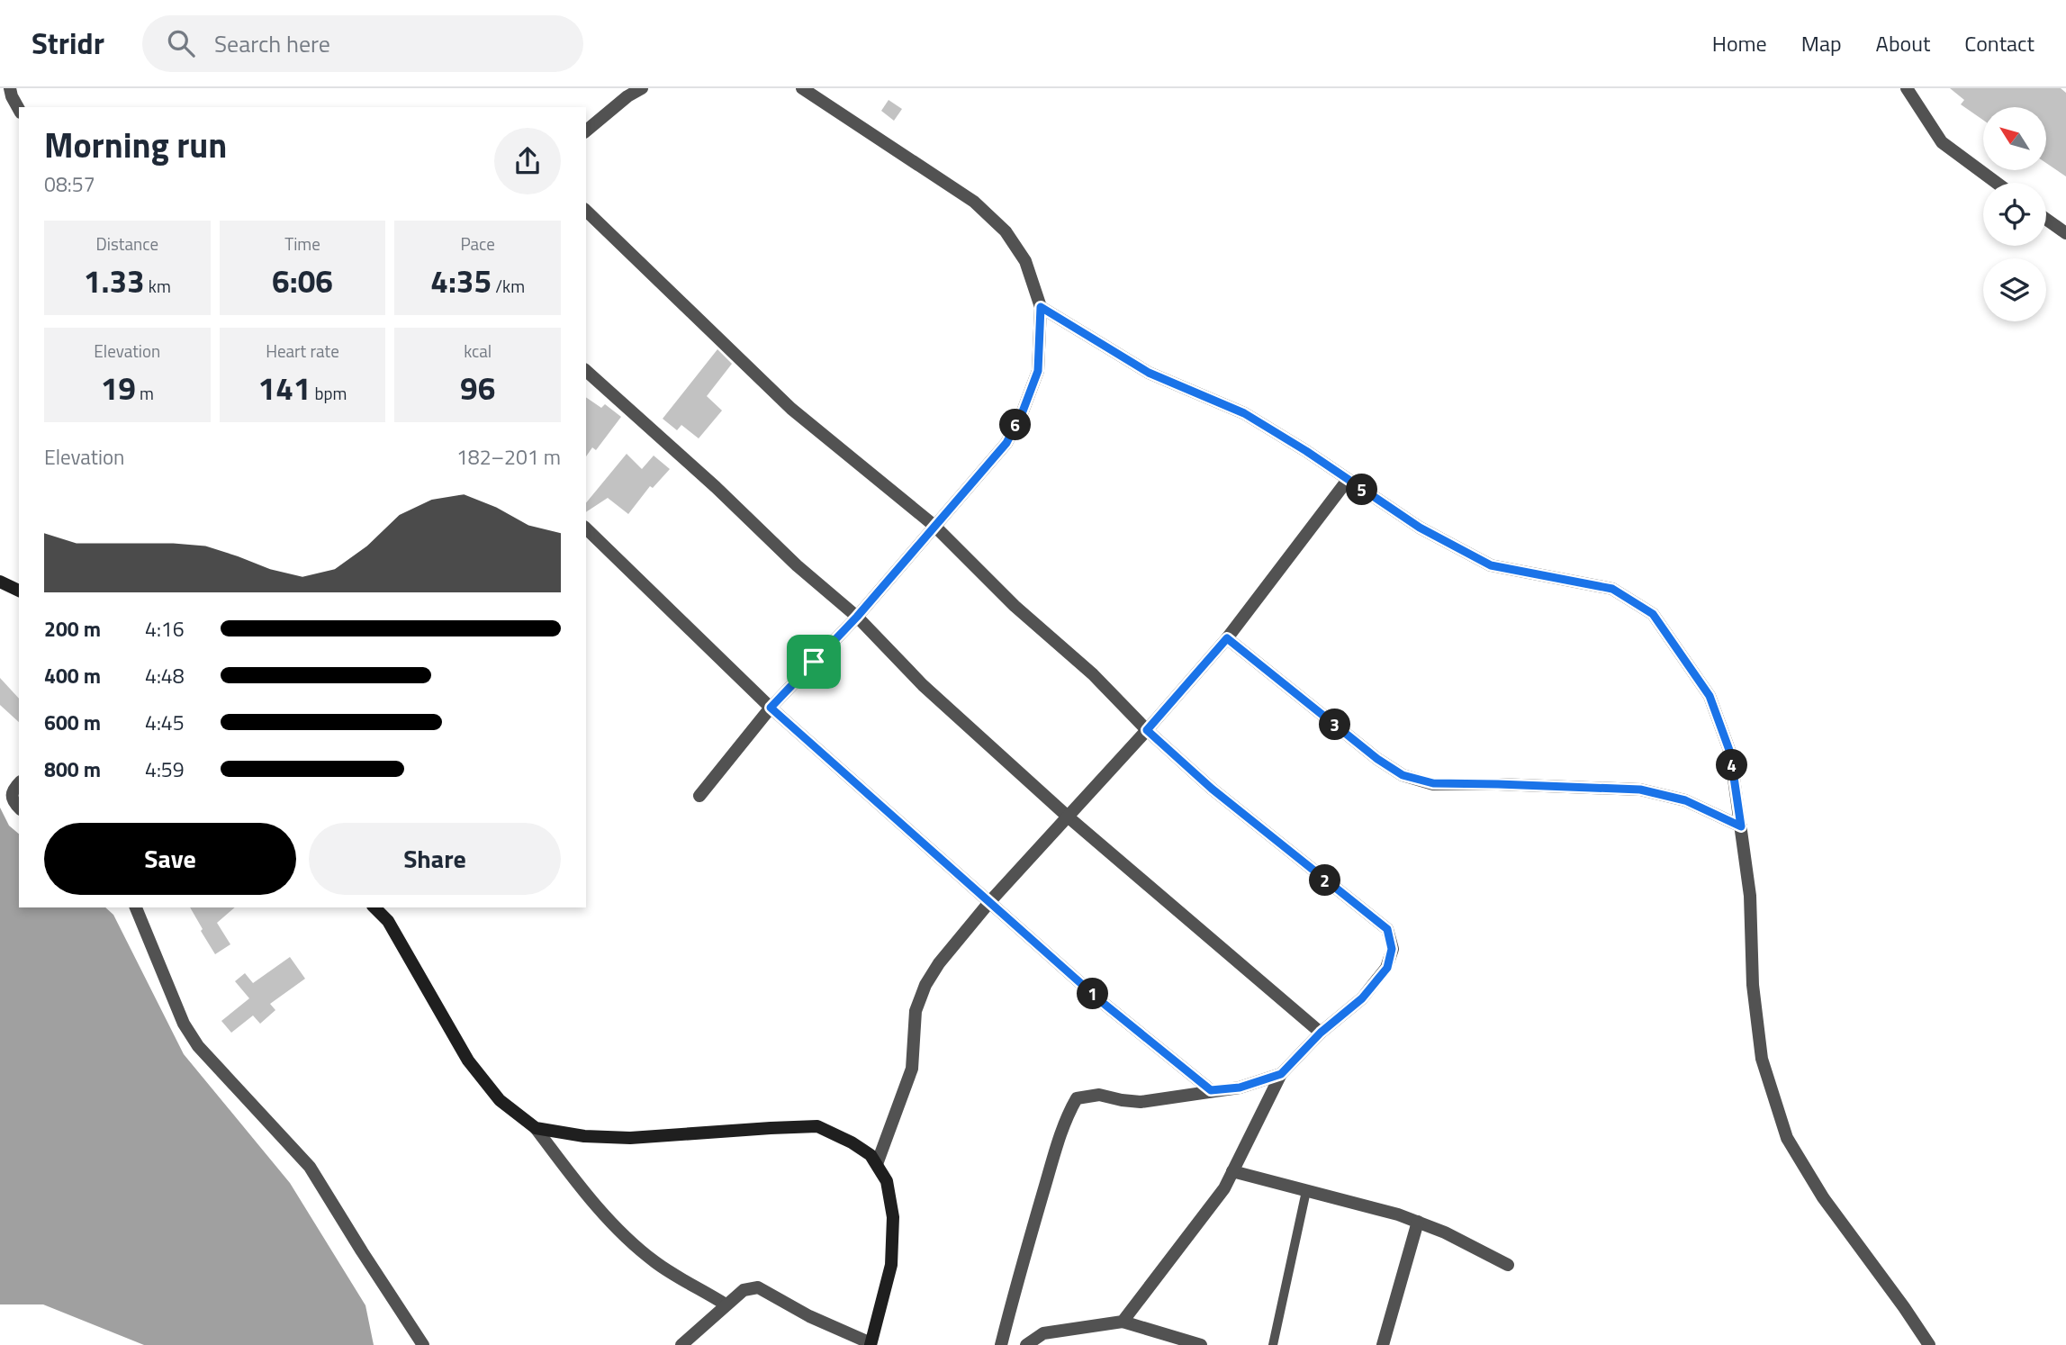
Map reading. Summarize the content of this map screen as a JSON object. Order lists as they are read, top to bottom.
{
  "north": "top left",
  "page": {
    "header": "Stridr",
    "search": "Search here",
    "nav": [
      "Home",
      "Map",
      "About",
      "Contact"
    ],
    "heading": ["Morning run", "08:57"],
    "stats": [
      ["Distance", "1.33 km"],
      ["Time", "6:06"],
      ["Pace", "4:35 /km"],
      ["Elevation", "19 m"],
      ["Heart rate", "141 bpm"],
      ["kcal", "96"]
    ],
    "pins": [
      "6",
      "5",
      "3",
      "4",
      "2",
      "1"
    ],
    "chart": ["Elevation", "182–201 m"],
    "list": [
      {
        "name": "200 m",
        "note": "4:16"
      },
      {
        "name": "400 m",
        "note": "4:48"
      },
      {
        "name": "600 m",
        "note": "4:45"
      },
      {
        "name": "800 m",
        "note": "4:59"
      }
    ],
    "buttons": ["Save", "Share"]
  }
}
